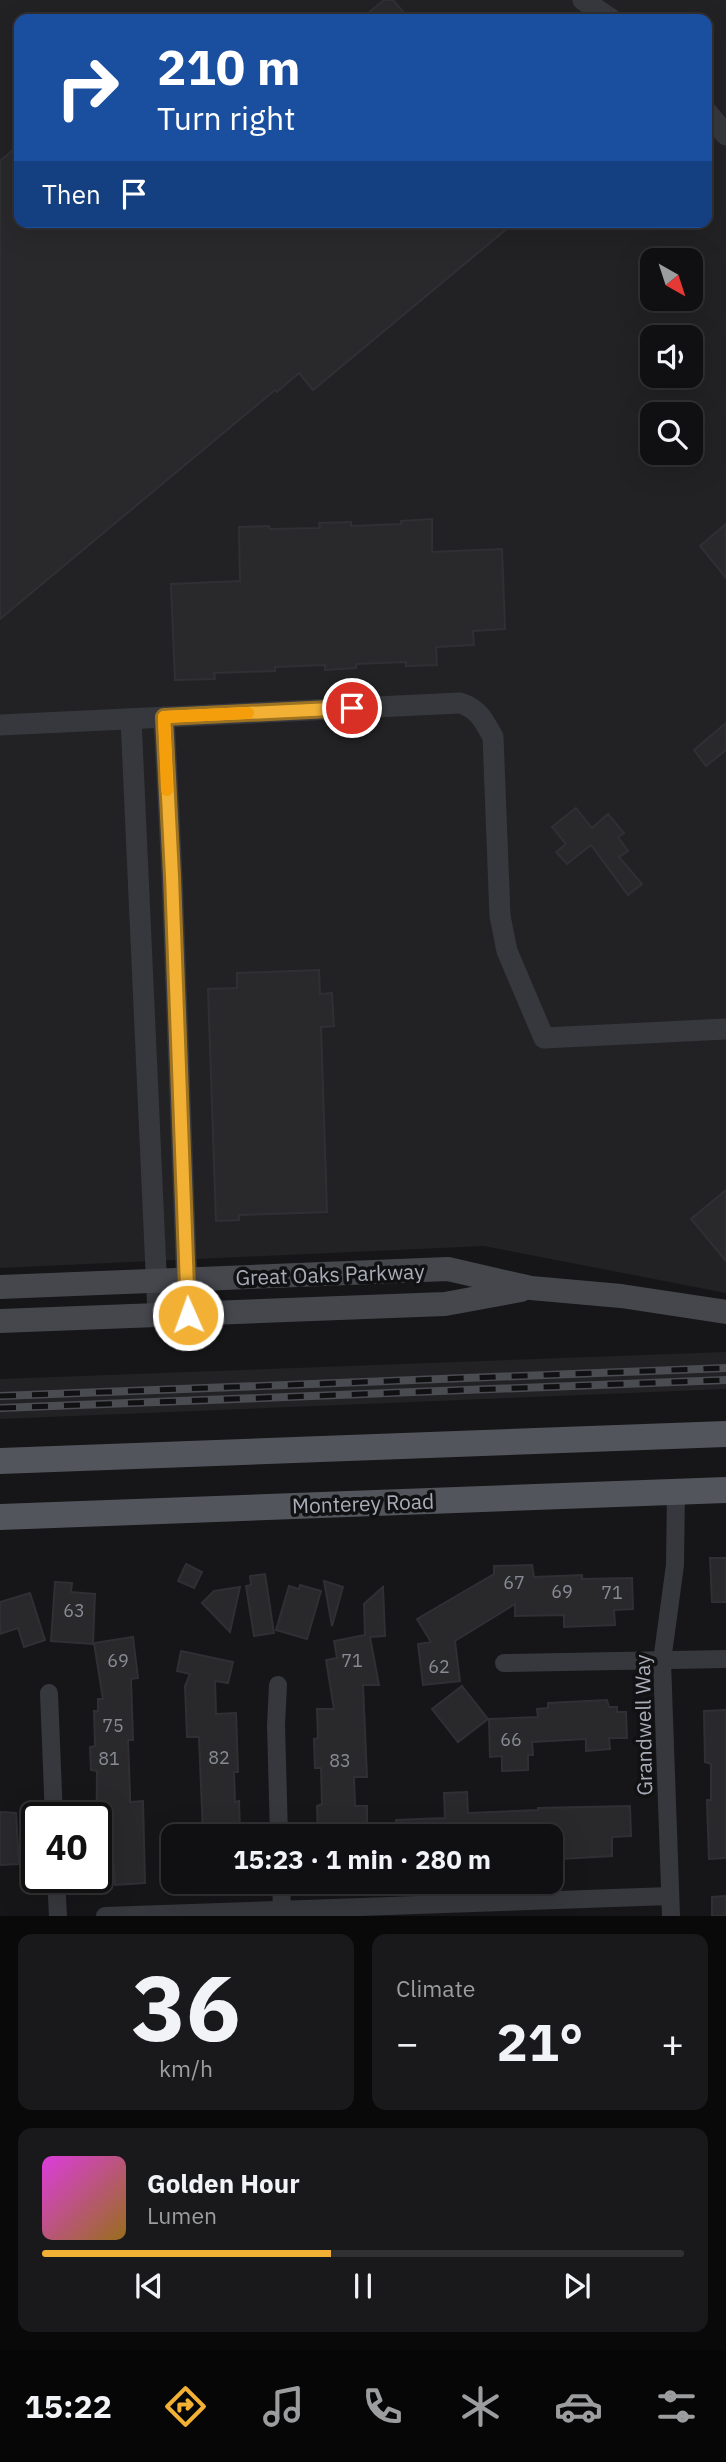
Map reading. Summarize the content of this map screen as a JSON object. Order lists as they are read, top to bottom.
{
  "streets": {
    "main road": ["Great Oaks Parkway", "Monterey Road"],
    "street": ["Grandwell Way"]
  },
  "crossings": [
    ["Monterey Road", "Grandwell Way"]
  ],
  "house_numbers": [
    "67",
    "69",
    "71",
    "63",
    "69",
    "71",
    "62",
    "75",
    "66",
    "82",
    "81",
    "83"
  ],
  "north": "bottom right",
  "page": {
    "turn": ["210 m", "Turn right"],
    "then": "Then",
    "limit": "40",
    "trip": "15:23 · 1 min · 280 m",
    "tile": [
      ["36", "km/h"],
      "Climate"
    ],
    "heat": ["−", "21°", "+"],
    "song": ["Golden Hour", "Lumen"],
    "tabs": "15:22"
  }
}
